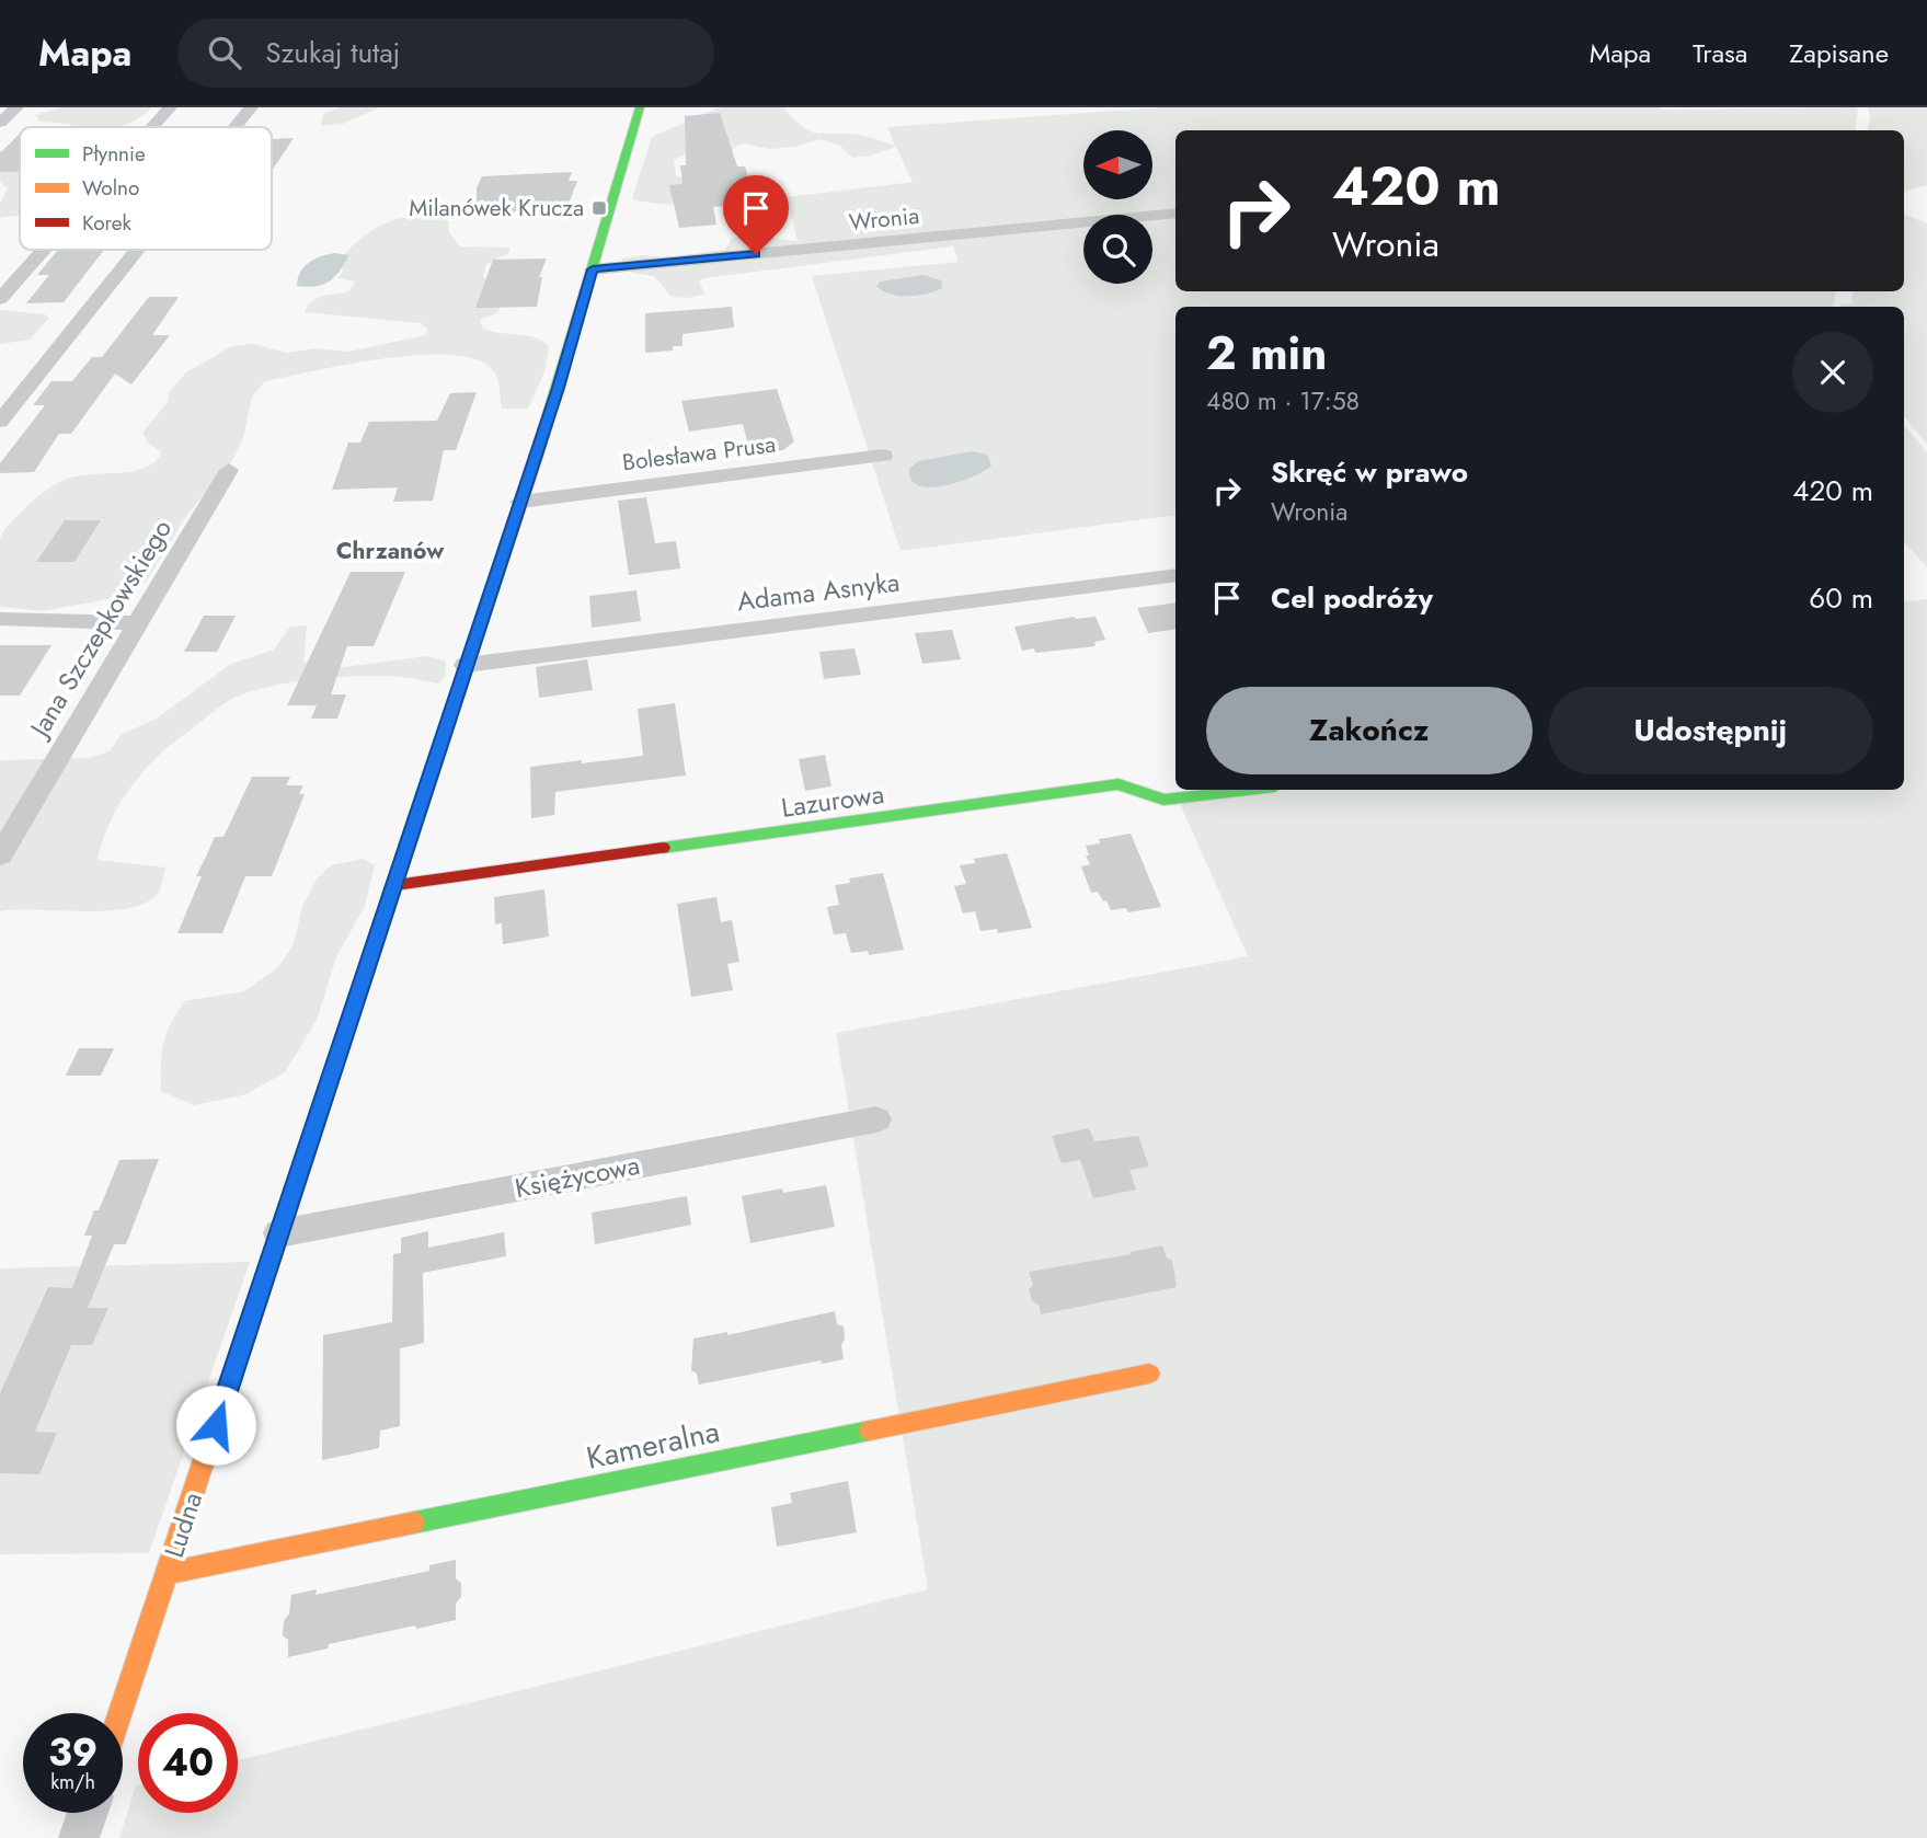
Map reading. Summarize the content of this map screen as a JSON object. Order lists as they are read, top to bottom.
{
  "streets": {
    "street": [
      "Wronia",
      "Bolesława Prusa",
      "Adama Asnyka",
      "Jana Szczepkowskiego",
      "Lazurowa",
      "Księżycowa",
      "Kameralna",
      "Ludna"
    ]
  },
  "crossings": [
    ["Wronia", "Ludna"],
    ["Bolesława Prusa", "Ludna"],
    ["Adama Asnyka", "Ludna"],
    ["Lazurowa", "Ludna"],
    ["Księżycowa", "Ludna"],
    ["Kameralna", "Ludna"]
  ],
  "districts": ["Chrzanów"],
  "places": {
    "transit": ["Milanówek Krucza"]
  },
  "legend": ["Płynnie", "Wolno", "Korek"],
  "north": "left",
  "page": {
    "header": "Mapa",
    "search": "Szukaj tutaj",
    "nav": ["Mapa", "Trasa", "Zapisane"],
    "turn": ["420 m", "Wronia"],
    "heading": ["2 min", "480 m · 17:58"],
    "list": [
      {
        "name": "Skręć w prawo",
        "note": "Wronia",
        "value": "420 m"
      },
      {
        "name": "Cel podróży",
        "value": "60 m"
      }
    ],
    "buttons": ["Zakończ", "Udostępnij"],
    "speed": "39 km/h",
    "limit": "40"
  }
}
